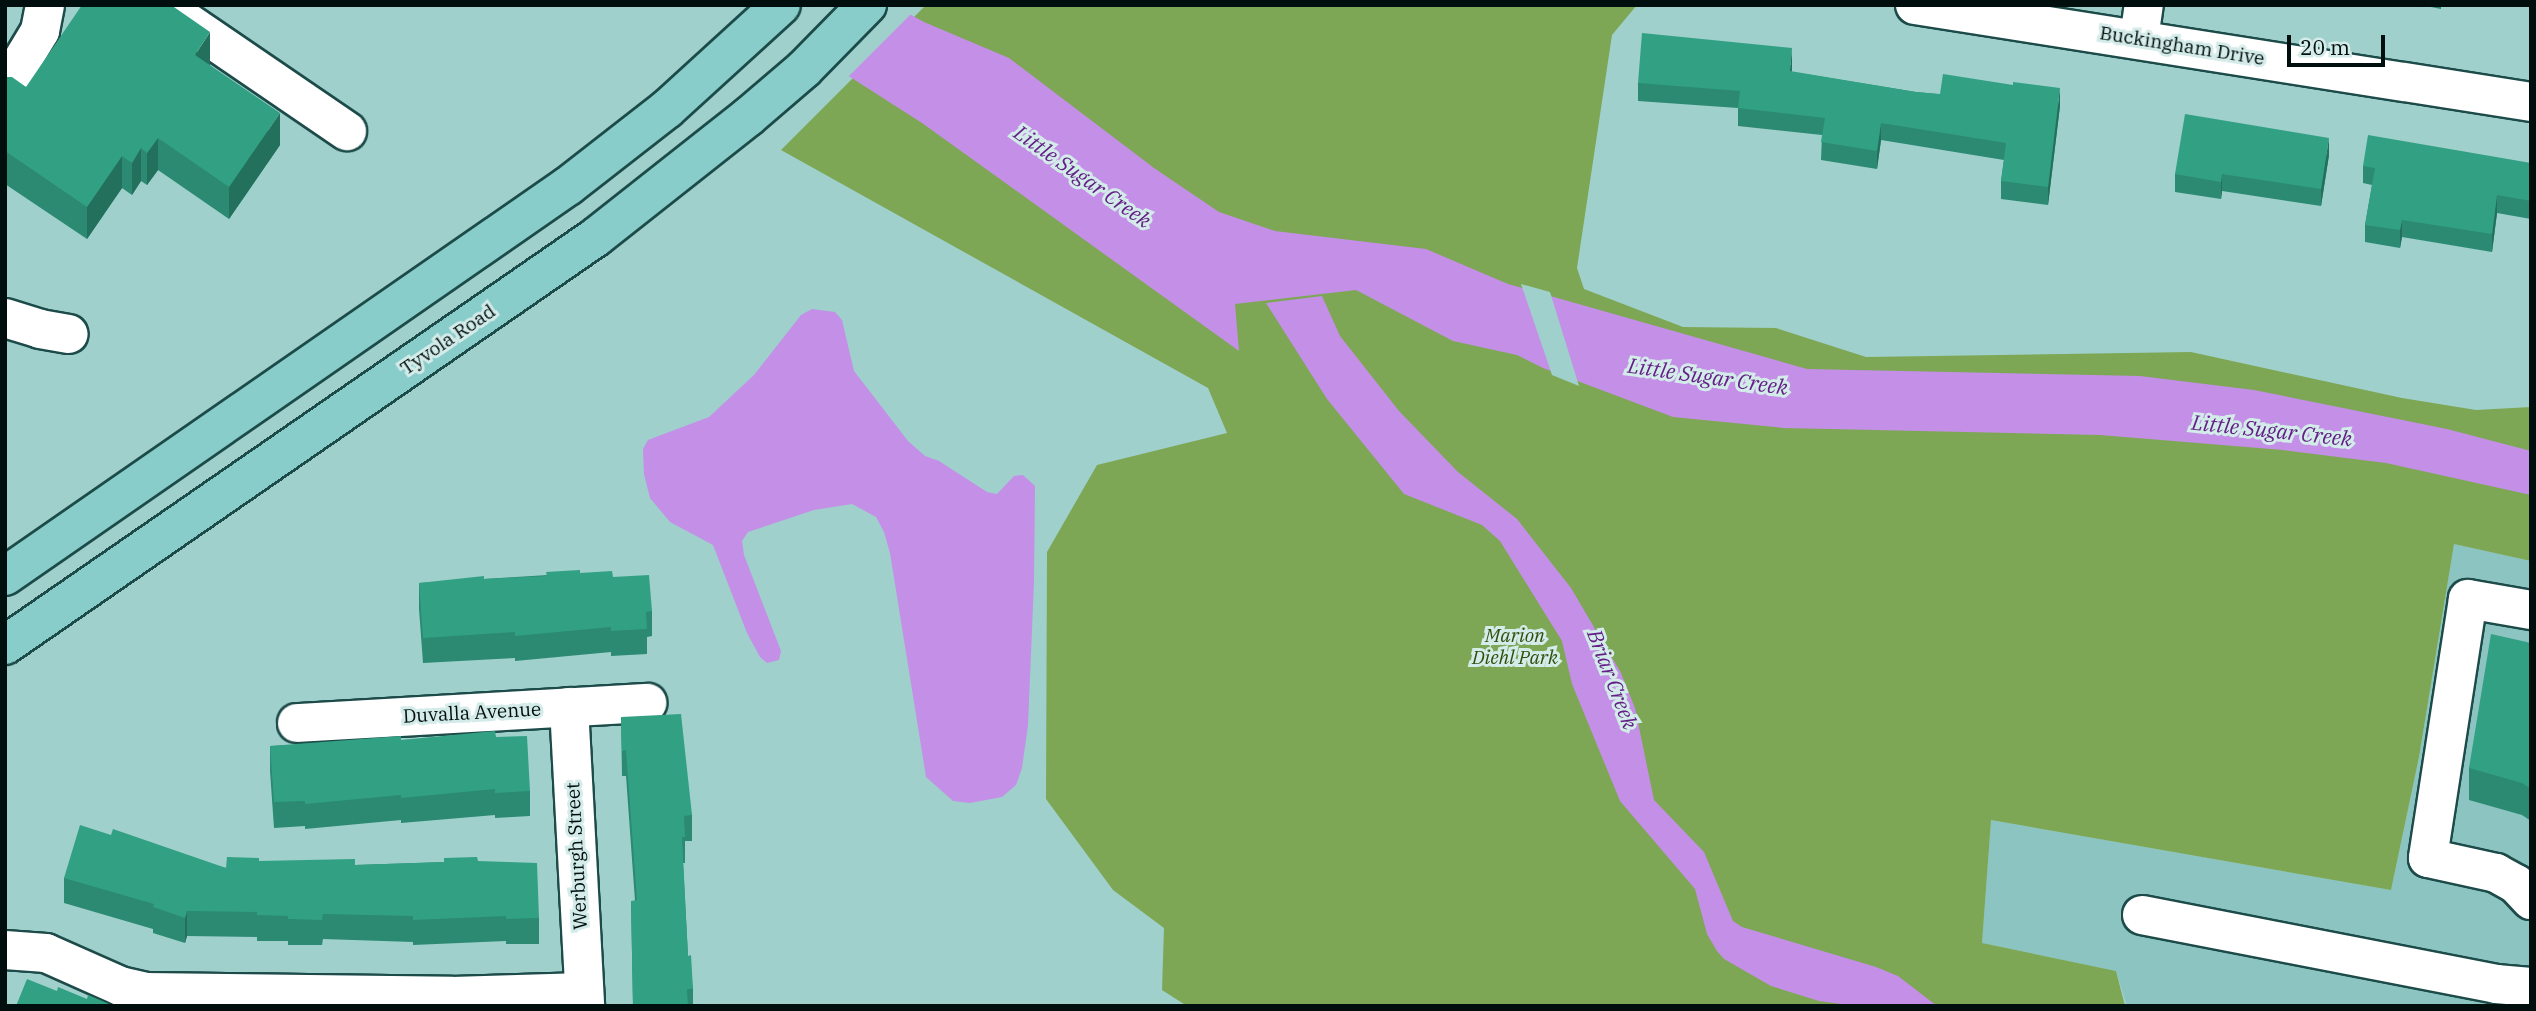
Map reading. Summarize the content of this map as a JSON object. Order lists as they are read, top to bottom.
{
  "streets": {
    "main road": ["Tyvola Road"],
    "street": ["Buckingham Drive", "Duvalla Avenue", "Werburgh Street"]
  },
  "crossings": [
    ["Duvalla Avenue", "Werburgh Street"]
  ],
  "water": ["Little Sugar Creek", "Briar Creek"],
  "parks": ["Marion Diehl Park"],
  "scale_bar": "20 m"
}
